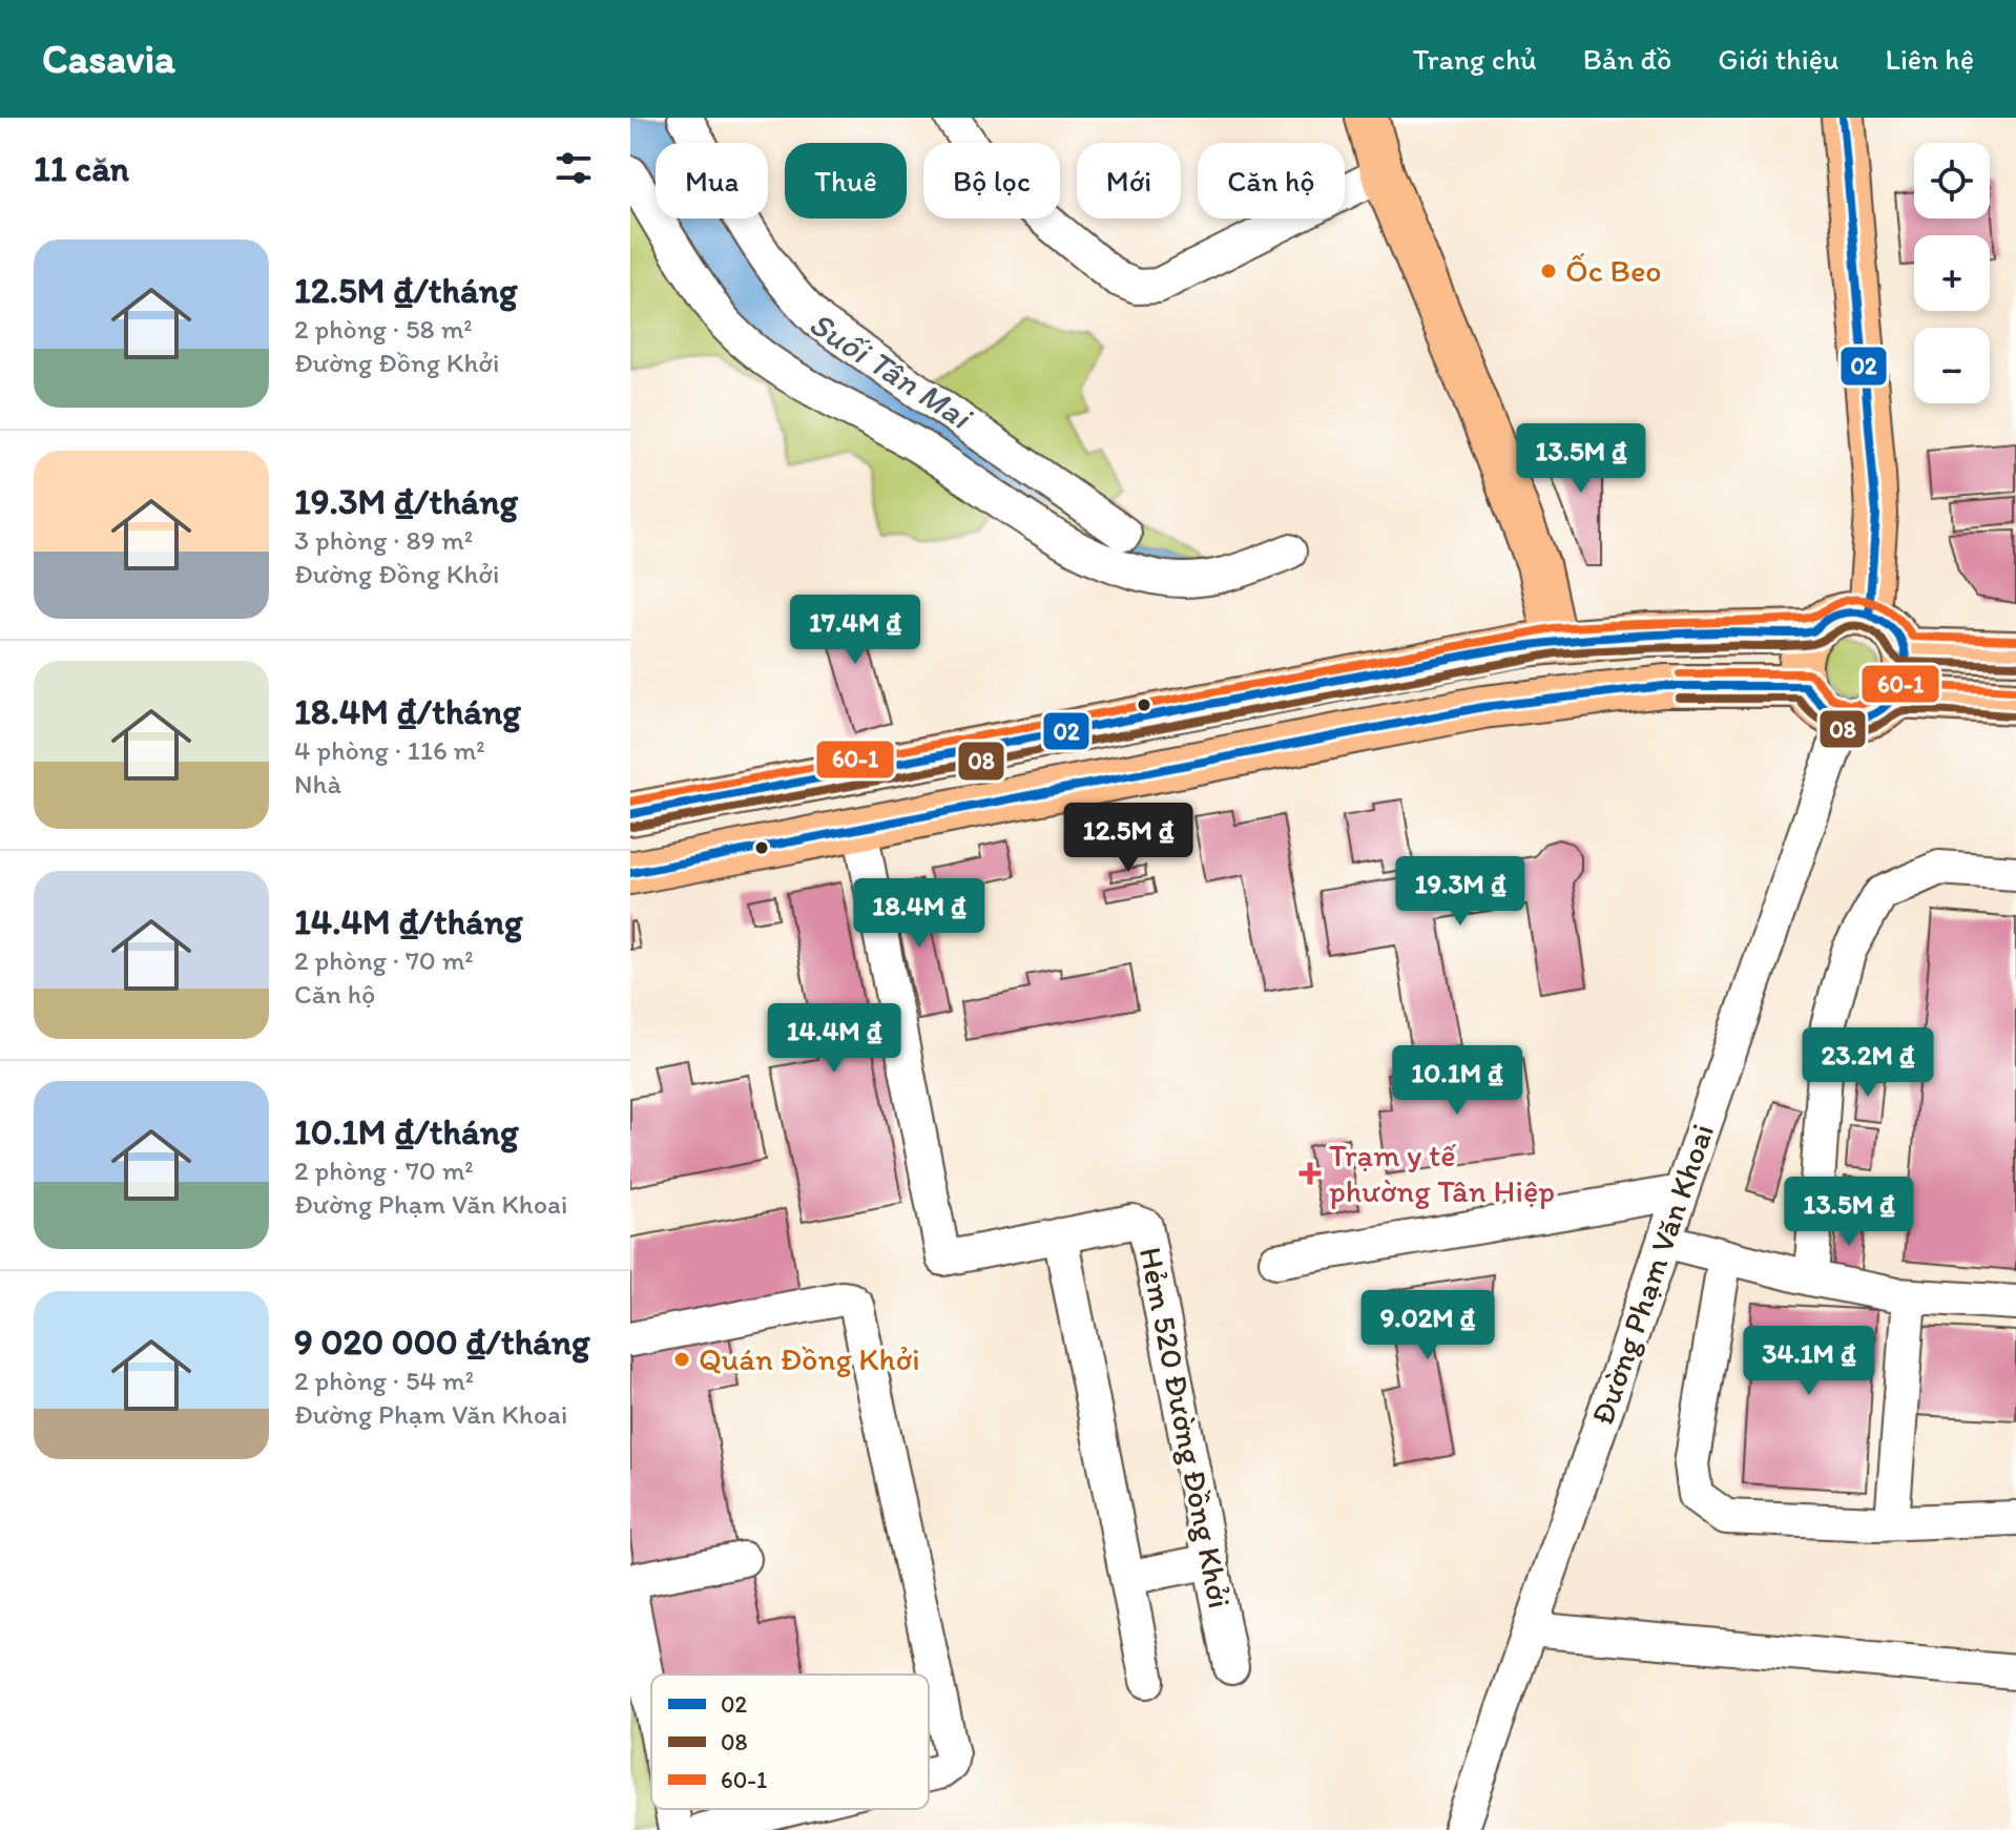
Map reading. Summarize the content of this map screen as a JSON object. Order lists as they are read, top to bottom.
{
  "streets": {
    "street": ["Đường Phạm Văn Khoai", "Hẻm 520 Đường Đồng Khởi"]
  },
  "water": ["Suối Tân Mai"],
  "places": {
    "other": ["Ốc Beo", "Quán Đồng Khởi"],
    "health": ["Trạm y tế phường Tân Hiệp"]
  },
  "lines": ["transit line 02", "transit line 60-1", "transit line 08"],
  "legend": ["02", "08", "60-1"],
  "page": {
    "header": "Casavia",
    "nav": [
      "Trang chủ",
      "Bản đồ",
      "Giới thiệu",
      "Liên hệ"
    ],
    "heading": "11 căn",
    "map_buttons": ["+", "−"],
    "chip": [
      "Mua",
      "Thuê",
      "Bộ lọc",
      "Mới",
      "Căn hộ"
    ],
    "list": [
      {
        "name": "12.5M ₫/tháng",
        "note": "2 phòng · 58 m² · Đường Đồng Khởi"
      },
      {
        "name": "19.3M ₫/tháng",
        "note": "3 phòng · 89 m² · Đường Đồng Khởi"
      },
      {
        "name": "18.4M ₫/tháng",
        "note": "4 phòng · 116 m² · Nhà"
      },
      {
        "name": "14.4M ₫/tháng",
        "note": "2 phòng · 70 m² · Căn hộ"
      },
      {
        "name": "10.1M ₫/tháng",
        "note": "2 phòng · 70 m² · Đường Phạm Văn Khoai"
      },
      {
        "name": "9 020 000 ₫/tháng",
        "note": "2 phòng · 54 m² · Đường Phạm Văn Khoai"
      }
    ],
    "price": [
      "13.5M ₫",
      "17.4M ₫",
      "12.5M ₫",
      "19.3M ₫",
      "18.4M ₫",
      "14.4M ₫",
      "23.2M ₫",
      "10.1M ₫",
      "13.5M ₫",
      "9.02M ₫",
      "34.1M ₫"
    ]
  }
}
